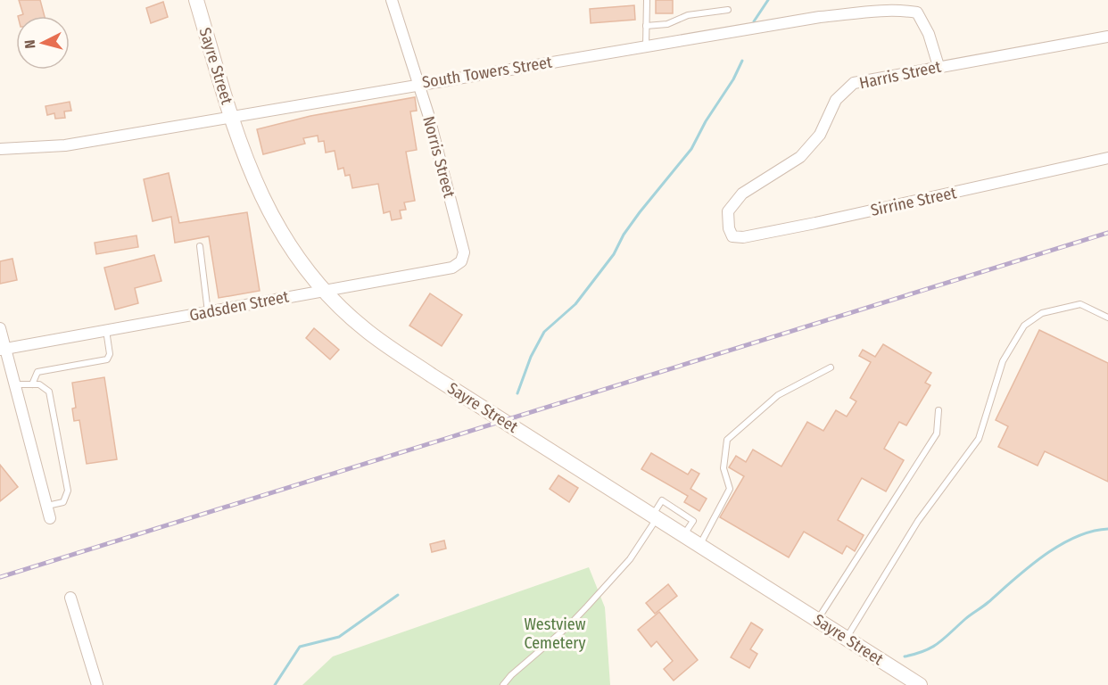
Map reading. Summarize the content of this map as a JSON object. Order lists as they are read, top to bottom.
{
  "streets": {
    "main road": ["Sayre Street"],
    "street": [
      "South Towers Street",
      "Harris Street",
      "Norris Street",
      "Sirrine Street",
      "Gadsden Street"
    ]
  },
  "crossings": [
    ["Sayre Street", "South Towers Street"],
    ["Sayre Street", "Gadsden Street"],
    ["South Towers Street", "Harris Street"],
    ["South Towers Street", "Norris Street"],
    ["Harris Street", "Sirrine Street"],
    ["Norris Street", "Gadsden Street"]
  ],
  "parks": ["Westview Cemetery"],
  "north": "left"
}
